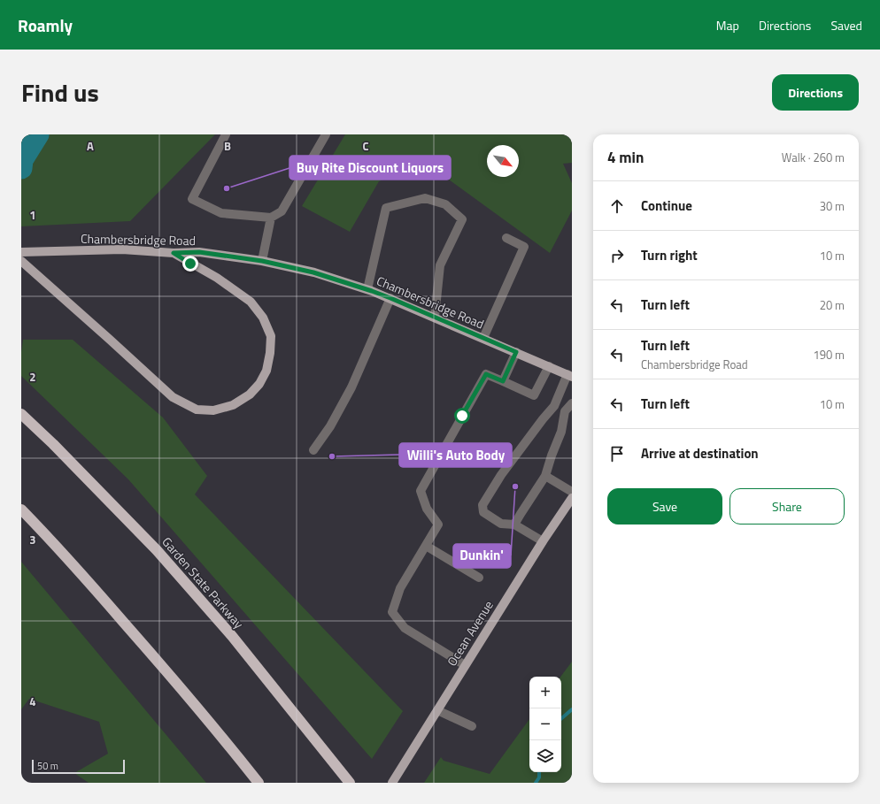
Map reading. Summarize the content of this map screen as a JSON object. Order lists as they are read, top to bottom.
{
  "streets": {
    "highway": ["Garden State Parkway"],
    "main road": ["Chambersbridge Road", "Ocean Avenue"]
  },
  "places": ["Buy Rite Discount Liquors", "Willi's Auto Body", "Dunkin'"],
  "scale_bar": "50 m",
  "north": "bottom right",
  "page": {
    "header": "Roamly",
    "nav": ["Map", "Directions", "Saved"],
    "title": "Find us",
    "buttons": [
      "Directions",
      ["Save", "Share"]
    ],
    "heading": ["4 min", "Walk · 260 m"],
    "list": [
      ["Continue", "30 m"],
      ["Turn right", "10 m"],
      ["Turn left", "20 m"],
      ["Turn left", "Chambersbridge Road", "190 m"],
      ["Turn left", "10 m"],
      "Arrive at destination"
    ],
    "map_buttons": ["+", "−"],
    "scale": "50 m"
  },
  "grid": {
    "columns": ["A", "B", "C"],
    "rows": [
      "1",
      "2",
      "3",
      "4"
    ]
  }
}
